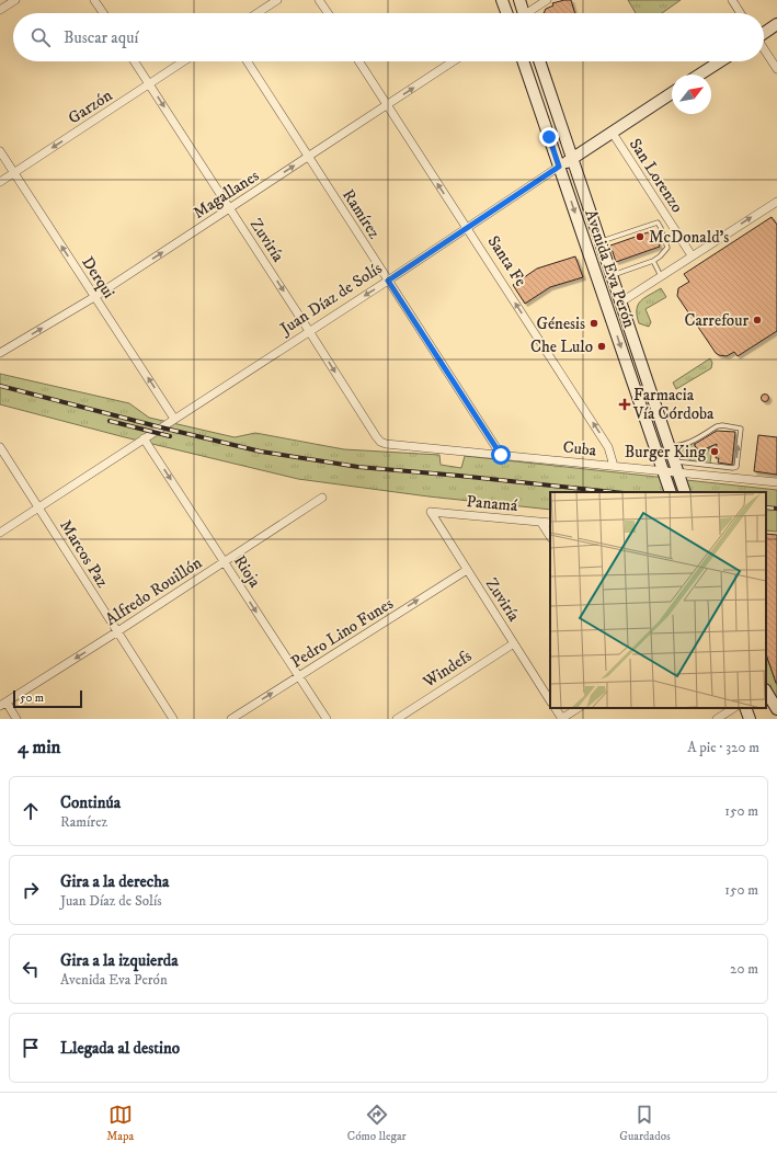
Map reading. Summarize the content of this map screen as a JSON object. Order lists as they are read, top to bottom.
{
  "streets": {
    "main road": ["Avenida Eva Perón", "Juan Díaz de Solís"],
    "street": [
      "Garzón",
      "San Lorenzo",
      "Magallanes",
      "Ramírez",
      "Zuviría",
      "Santa Fe",
      "Derqui",
      "Cuba",
      "Panamá",
      "Marcos Paz",
      "Rioja",
      "Alfredo Rouillón",
      "Pedro Lino Funes",
      "Windefs"
    ]
  },
  "crossings": [
    ["Garzón", "Zuviría"],
    ["Garzón", "Derqui"],
    ["San Lorenzo", "Juan Díaz de Solís"],
    ["Magallanes", "Ramírez"],
    ["Magallanes", "Zuviría"],
    ["Magallanes", "Santa Fe"],
    ["Magallanes", "Derqui"],
    ["Ramírez", "Juan Díaz de Solís"],
    ["Ramírez", "Cuba"],
    ["Zuviría", "Juan Díaz de Solís"],
    ["Zuviría", "Cuba"],
    ["Zuviría", "Panamá"],
    ["Zuviría", "Pedro Lino Funes"],
    ["Zuviría", "Windefs"],
    ["Santa Fe", "Juan Díaz de Solís"],
    ["Santa Fe", "Cuba"],
    ["Avenida Eva Perón", "Juan Díaz de Solís"],
    ["Avenida Eva Perón", "Cuba"],
    ["Derqui", "Juan Díaz de Solís"],
    ["Juan Díaz de Solís", "Marcos Paz"],
    ["Juan Díaz de Solís", "Rioja"],
    ["Marcos Paz", "Alfredo Rouillón"],
    ["Rioja", "Alfredo Rouillón"],
    ["Rioja", "Pedro Lino Funes"]
  ],
  "one_way": [
    "Garzón",
    "Magallanes",
    "Zuviría",
    "Santa Fe",
    "Derqui",
    "Rioja",
    "Alfredo Rouillón",
    "Pedro Lino Funes"
  ],
  "places": {
    "other": [
      "McDonald's",
      "Carrefour",
      "Génesis",
      "Che Lulo",
      "Burger King"
    ],
    "health": ["Farmacia Vía Córdoba"]
  },
  "scale_bar": "50 m",
  "north": "top right",
  "page": {
    "search": "Buscar aquí",
    "scale": "50 m",
    "heading": ["4 min", "A pie · 320 m"],
    "list": [
      ["Continúa", "Ramírez", "150 m"],
      ["Gira a la derecha", "Juan Díaz de Solís", "150 m"],
      ["Gira a la izquierda", "Avenida Eva Perón", "20 m"],
      "Llegada al destino"
    ],
    "nav": ["Mapa", "Cómo llegar", "Guardados"]
  }
}
